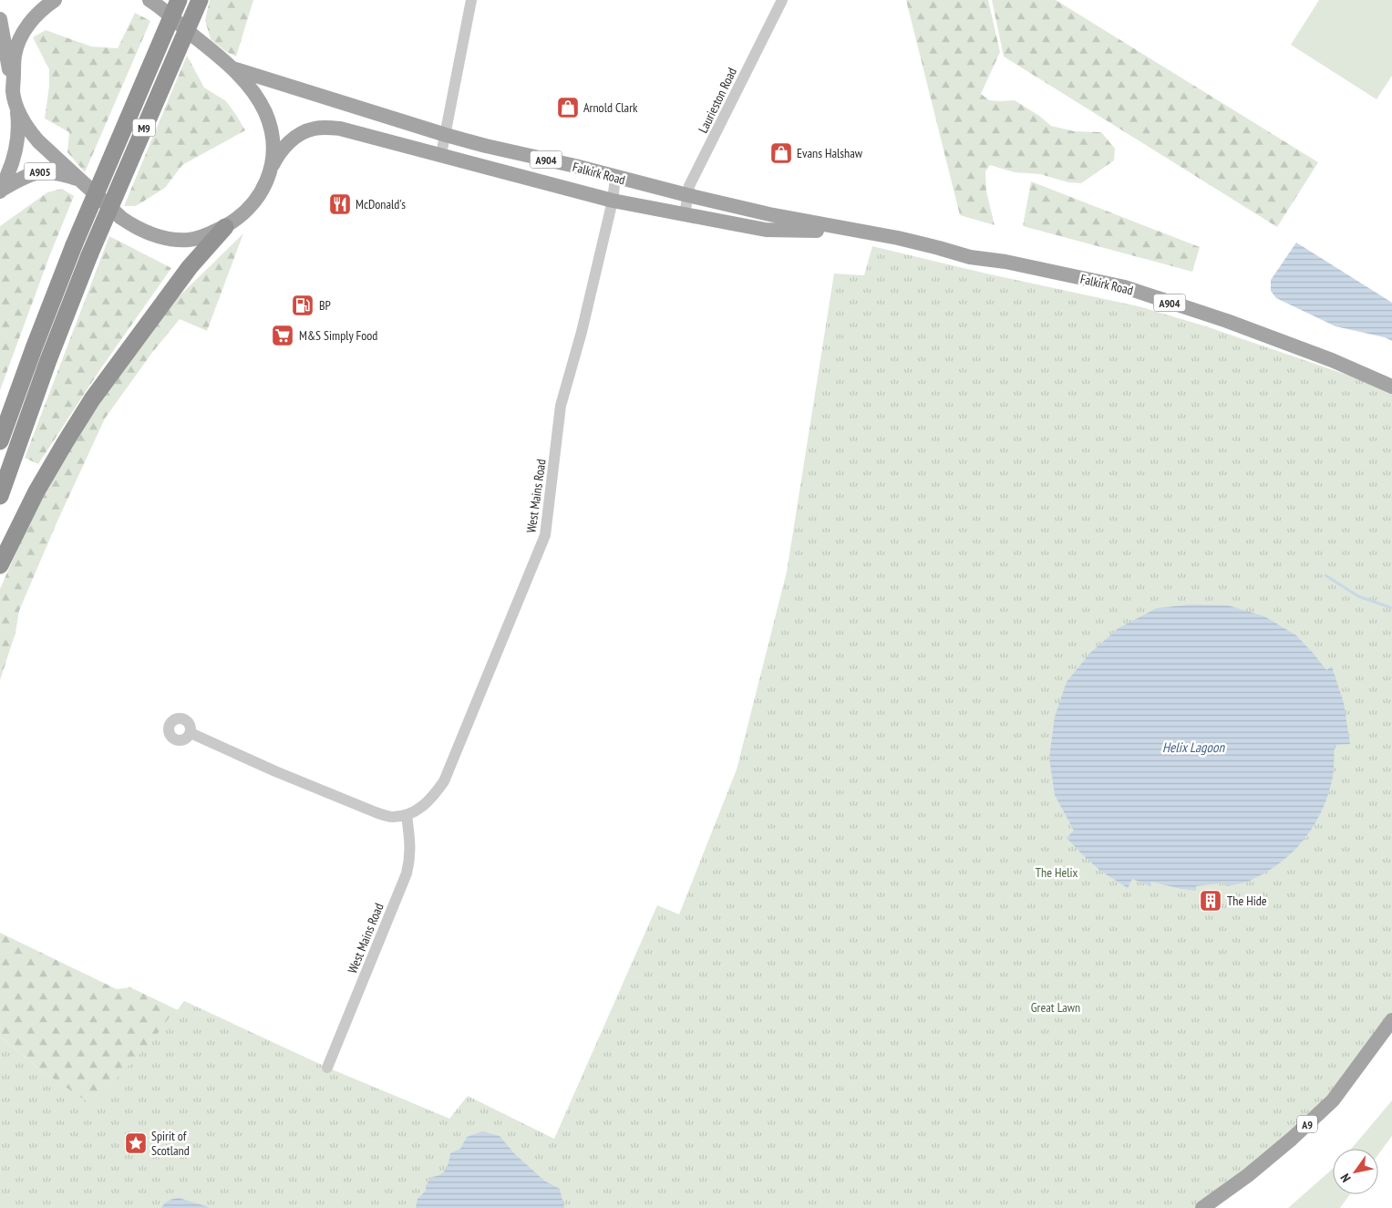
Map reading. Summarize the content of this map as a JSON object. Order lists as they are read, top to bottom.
{
  "streets": {
    "highway": ["M9"],
    "main road": [
      "A904",
      "A905",
      "Falkirk Road",
      "A9"
    ],
    "street": ["Laurieston Road", "West Mains Road"]
  },
  "crossings": [
    ["Laurieston Road", "Falkirk Road"],
    ["Falkirk Road", "West Mains Road"]
  ],
  "water": ["Helix Lagoon"],
  "parks": ["The Helix", "Great Lawn"],
  "places": {
    "shop": ["Arnold Clark", "Evans Halshaw"],
    "restaurant": ["McDonald's"],
    "fuel station": ["BP"],
    "supermarket": ["M&S Simply Food"],
    "building": ["The Hide"],
    "place": ["Spirit of Scotland"]
  },
  "north": "bottom left"
}
